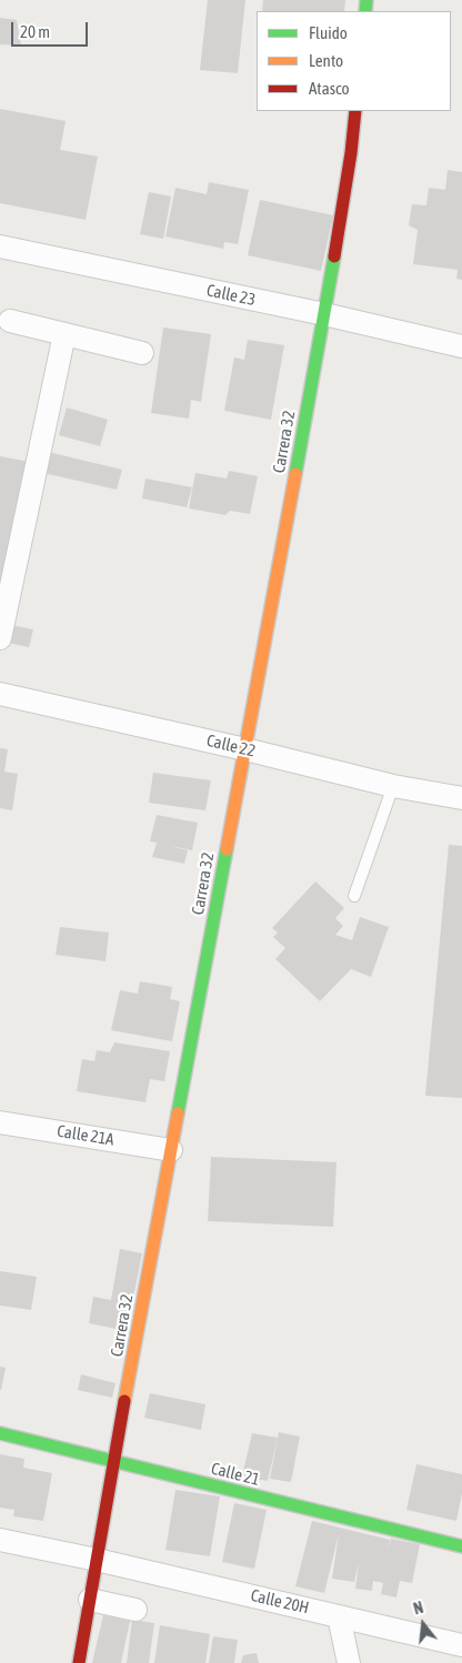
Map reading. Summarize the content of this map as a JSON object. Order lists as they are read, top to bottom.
{
  "streets": {
    "street": [
      "Calle 23",
      "Carrera 32",
      "Calle 22",
      "Calle 21A",
      "Calle 21",
      "Calle 20H"
    ]
  },
  "crossings": [
    ["Calle 23", "Carrera 32"],
    ["Carrera 32", "Calle 22"],
    ["Carrera 32", "Calle 21A"],
    ["Carrera 32", "Calle 21"],
    ["Carrera 32", "Calle 20H"]
  ],
  "legend": ["Fluido", "Lento", "Atasco"],
  "scale_bar": "20 m",
  "north": "top"
}
